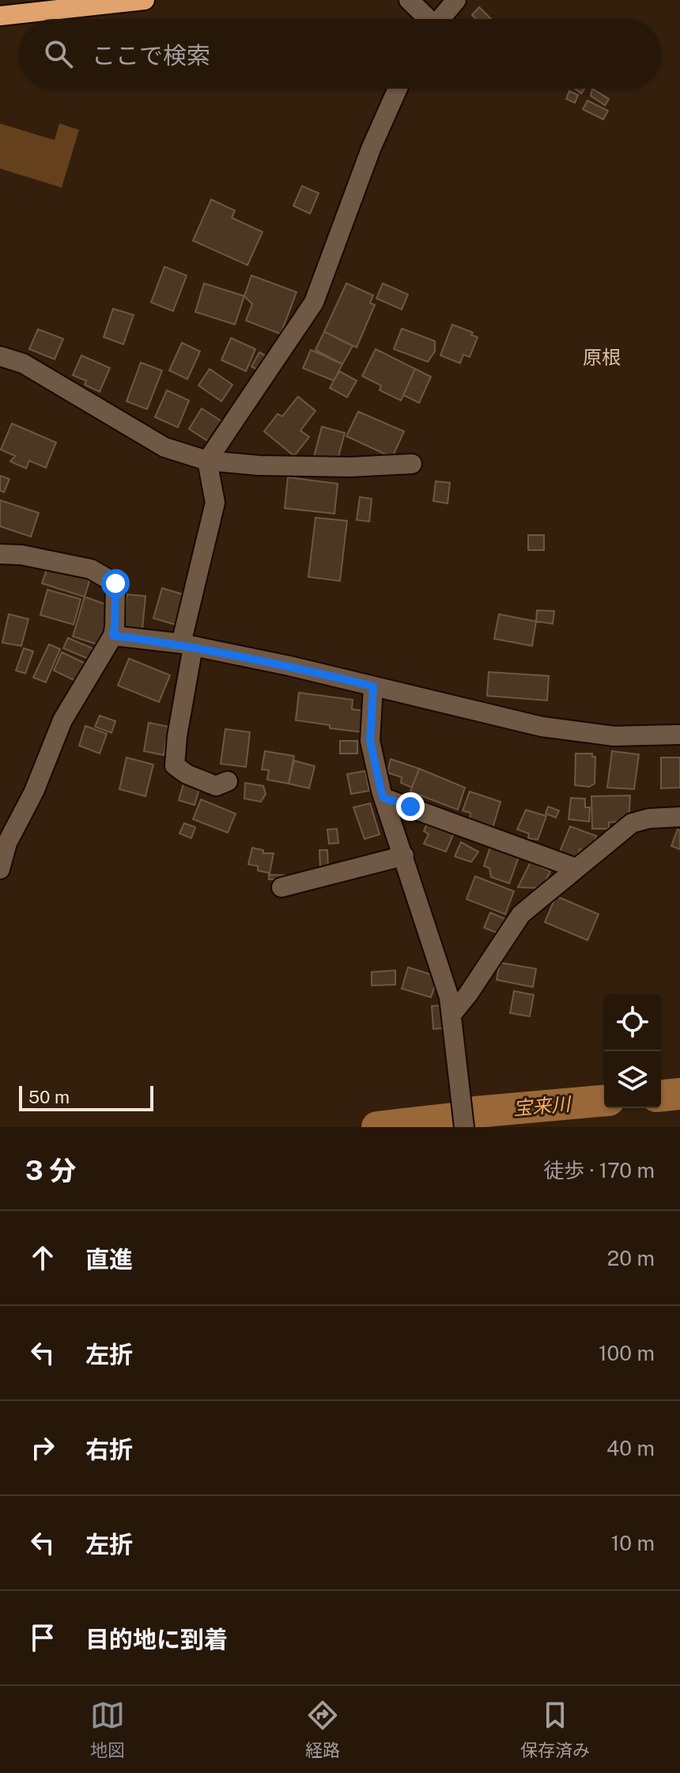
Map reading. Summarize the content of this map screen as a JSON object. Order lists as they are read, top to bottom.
{
  "districts": ["原根"],
  "water": ["宝来川"],
  "scale_bar": "50 m",
  "page": {
    "search": "ここで検索",
    "scale": "50 m",
    "heading": ["3 分", "徒歩 · 170 m"],
    "list": [
      ["直進", "20 m"],
      ["左折", "100 m"],
      ["右折", "40 m"],
      ["左折", "10 m"],
      "目的地に到着"
    ],
    "nav": ["地図", "経路", "保存済み"]
  }
}
